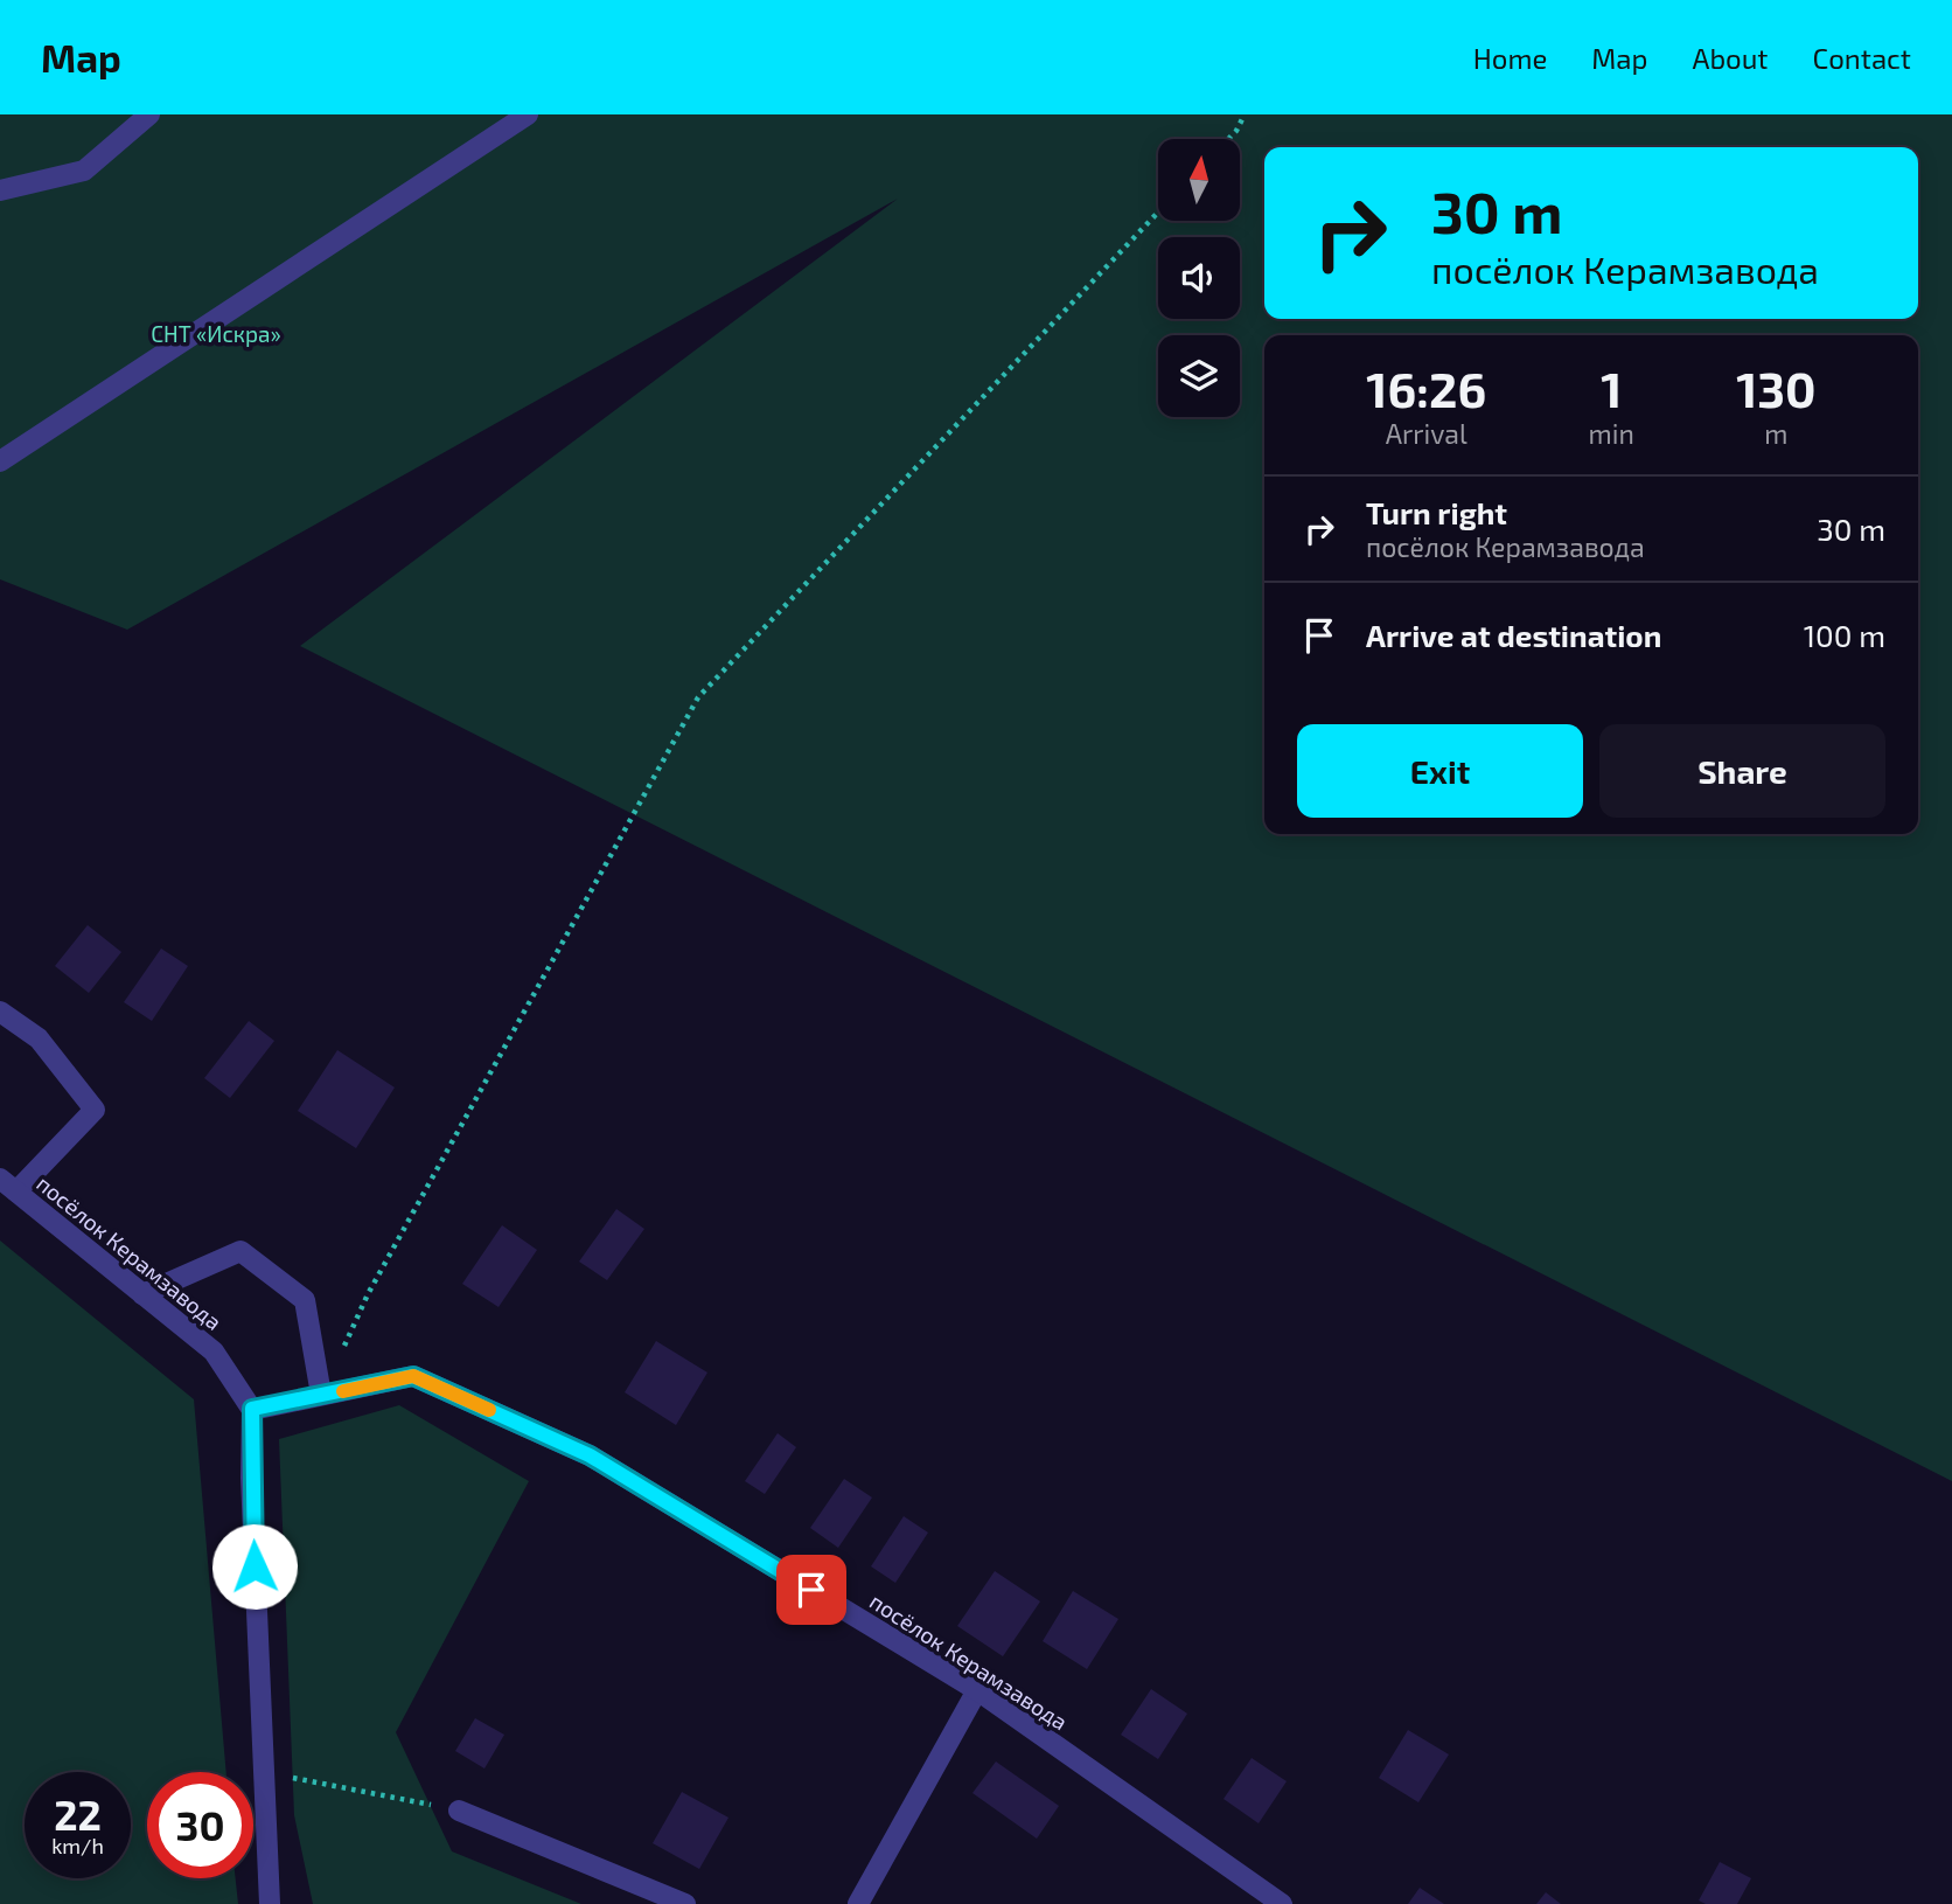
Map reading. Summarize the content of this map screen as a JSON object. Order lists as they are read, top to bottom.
{
  "streets": {
    "street": ["посёлок Керамзавода"]
  },
  "parks": ["СНТ «Искра»"],
  "north": "top",
  "page": {
    "header": "Map",
    "nav": [
      "Home",
      "Map",
      "About",
      "Contact"
    ],
    "turn": ["30 m", "посёлок Керамзавода"],
    "eta": [
      "16:26",
      "Arrival",
      "1",
      "min",
      "130",
      "m"
    ],
    "list": [
      {
        "name": "Turn right",
        "note": "посёлок Керамзавода",
        "value": "30 m"
      },
      {
        "name": "Arrive at destination",
        "value": "100 m"
      }
    ],
    "buttons": ["Exit", "Share"],
    "speed": "22 km/h",
    "limit": "30"
  }
}
